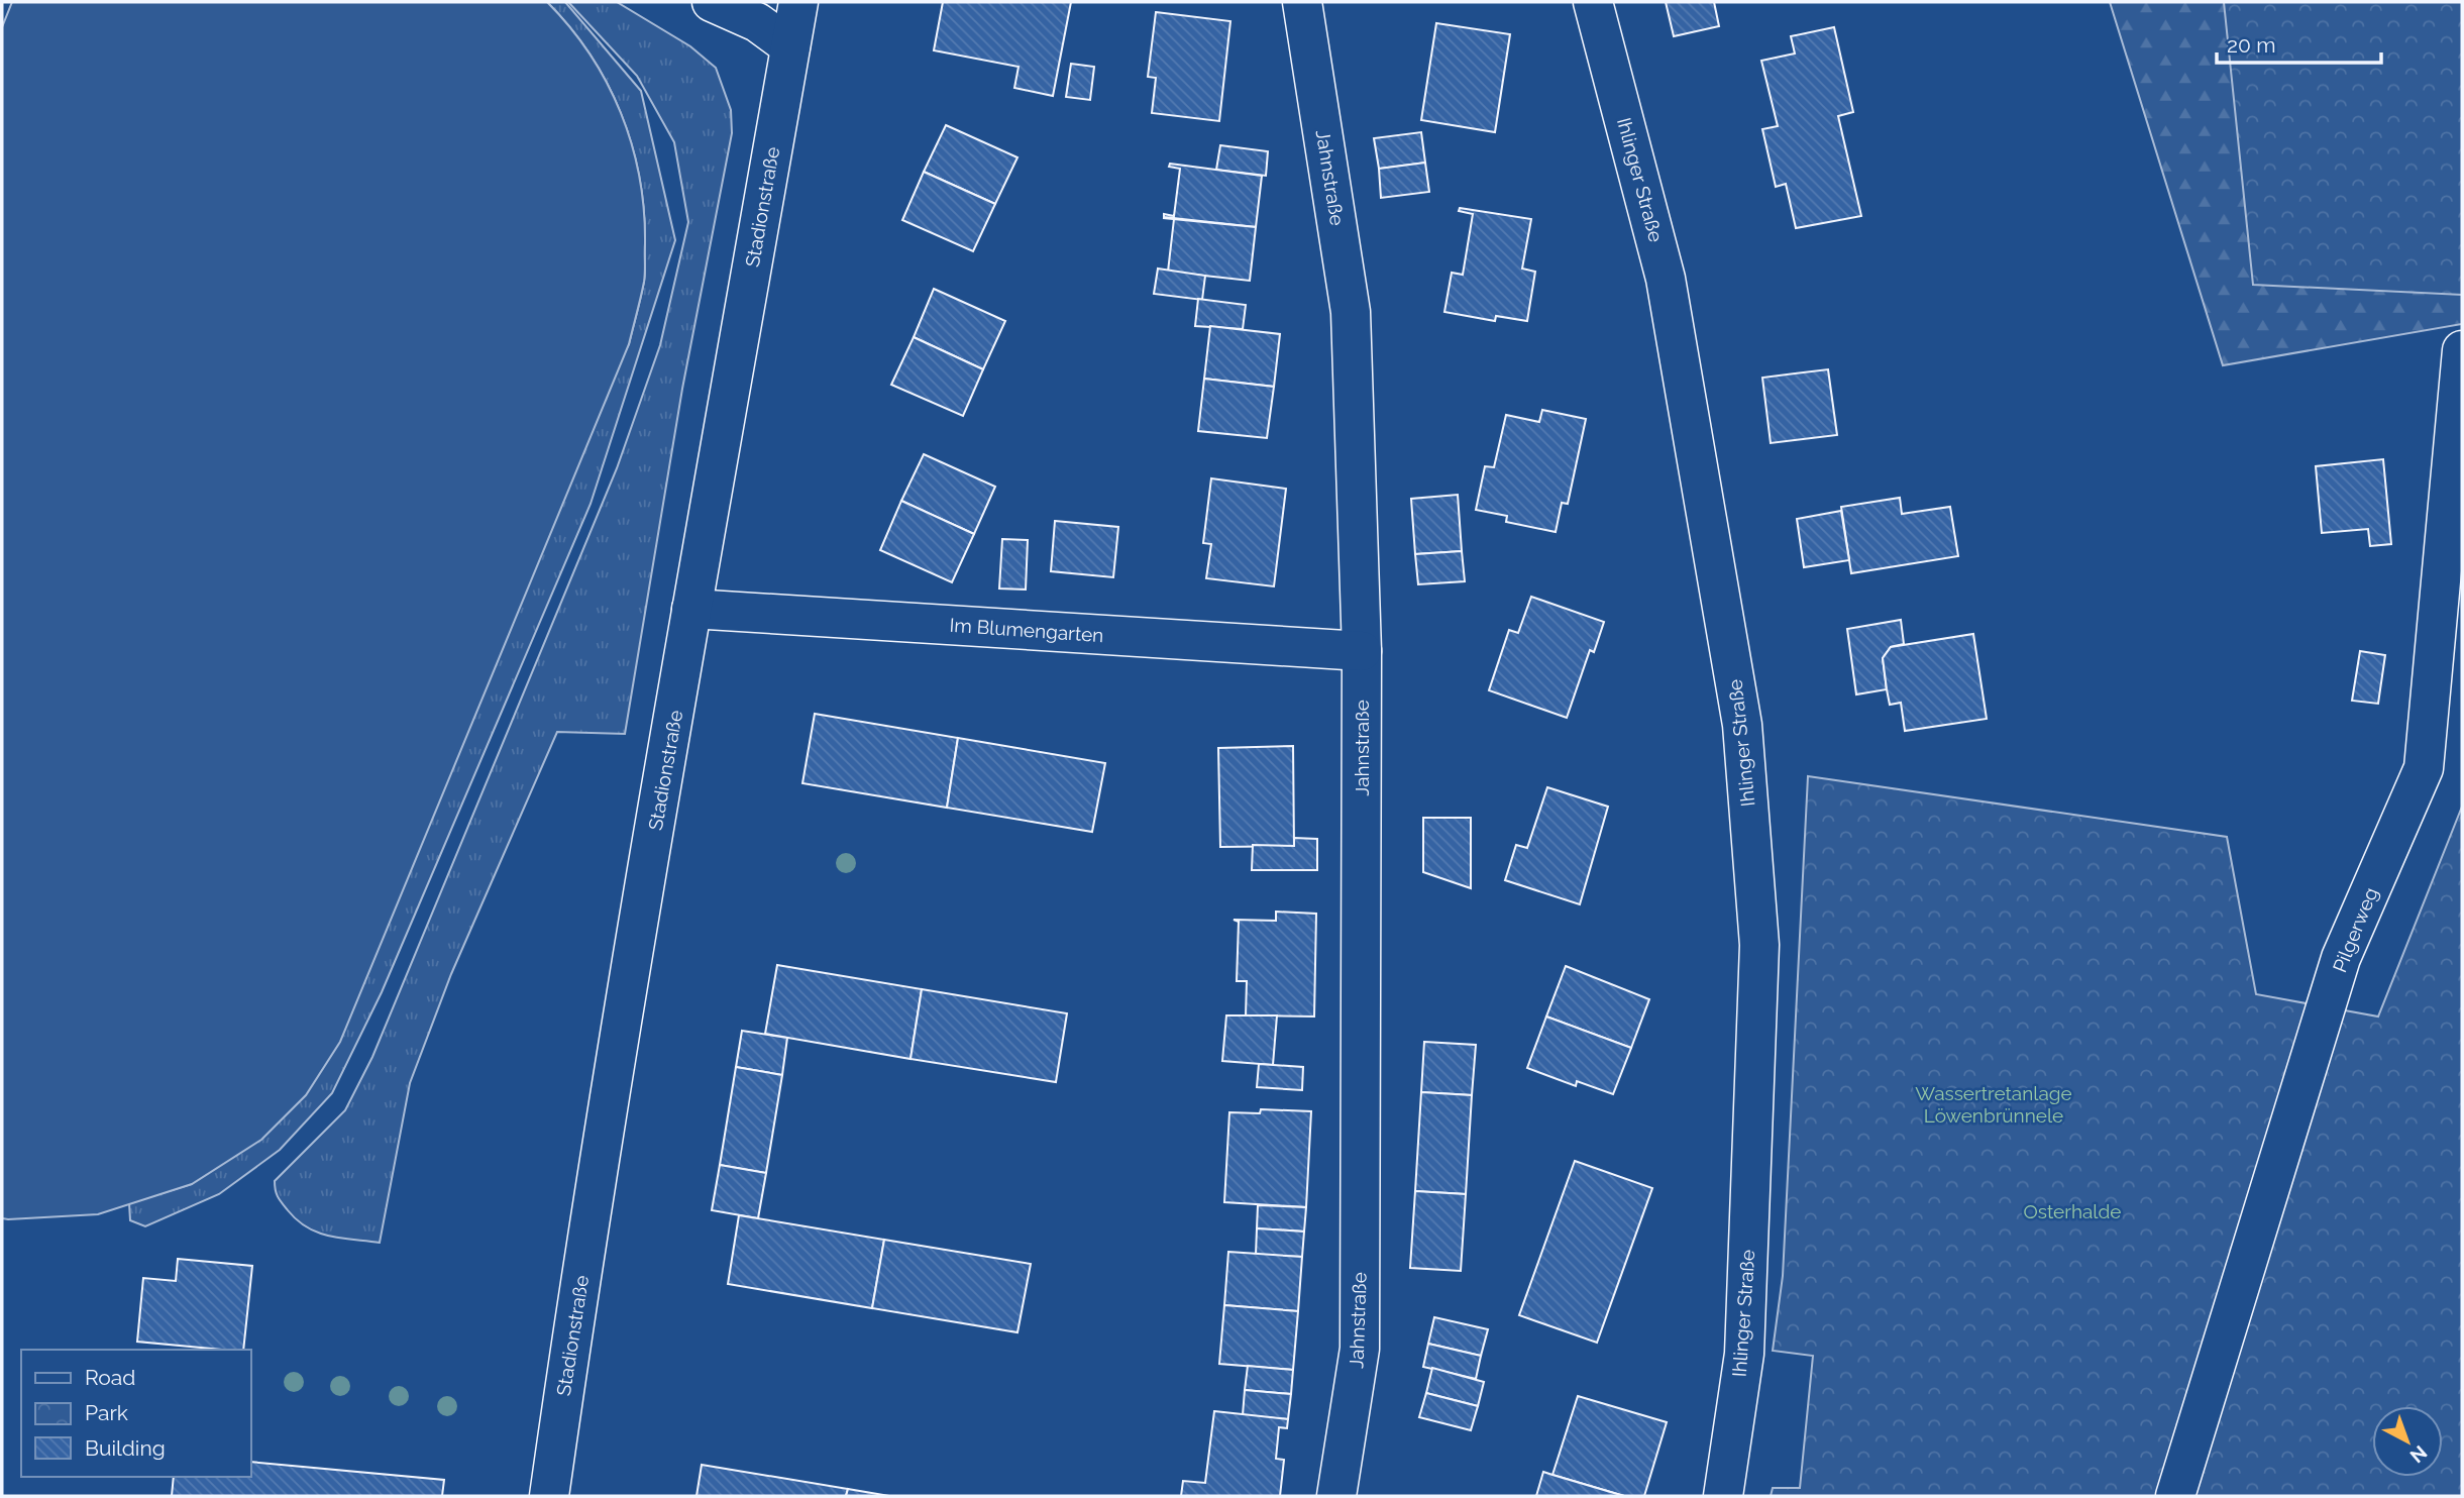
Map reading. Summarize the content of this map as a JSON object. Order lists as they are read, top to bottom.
{
  "streets": {
    "street": [
      "Jahnstraße",
      "Ihlinger Straße",
      "Stadionstraße",
      "Im Blumengarten",
      "Pilgerweg"
    ]
  },
  "crossings": [
    ["Jahnstraße", "Im Blumengarten"],
    ["Stadionstraße", "Im Blumengarten"]
  ],
  "parks": ["Wassertretanlage Löwenbrünnele", "Osterhalde"],
  "legend": ["Road", "Park", "Building"],
  "scale_bar": "20 m",
  "north": "bottom right"
}
